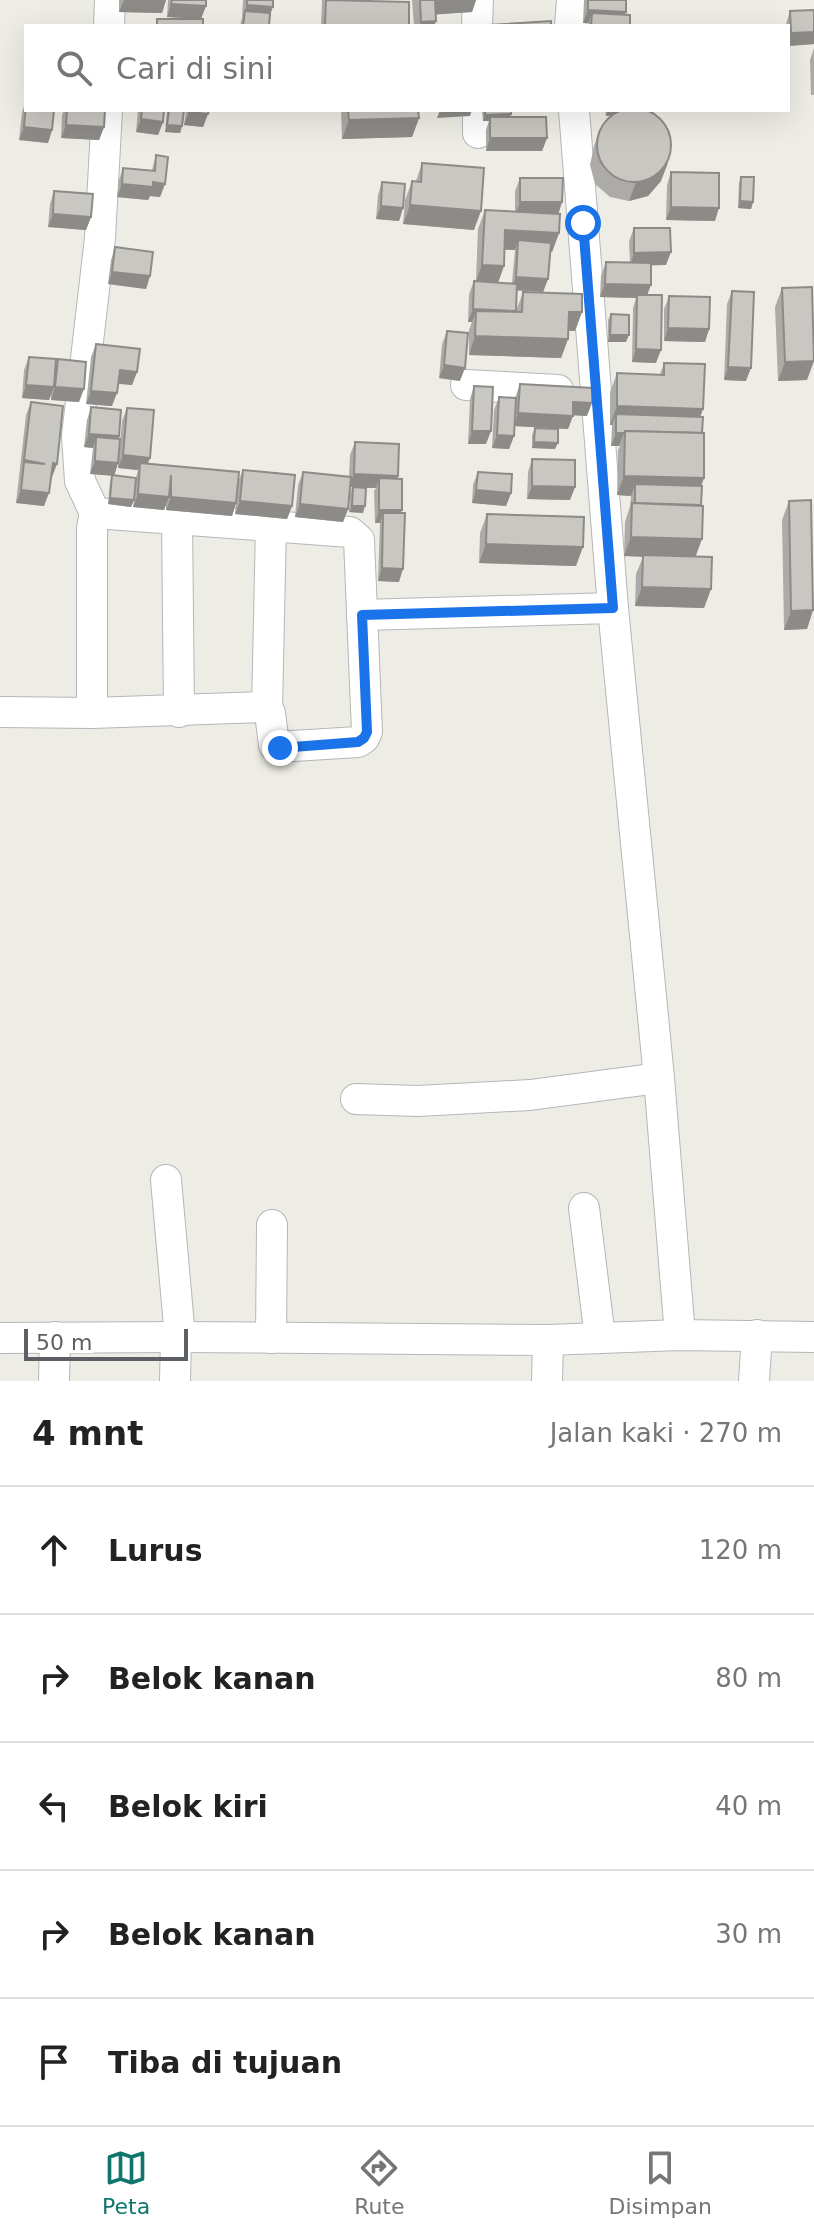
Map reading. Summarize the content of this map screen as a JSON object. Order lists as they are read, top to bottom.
{
  "scale_bar": "50 m",
  "page": {
    "search": "Cari di sini",
    "scale": "50 m",
    "heading": ["4 mnt", "Jalan kaki · 270 m"],
    "list": [
      ["Lurus", "120 m"],
      ["Belok kanan", "80 m"],
      ["Belok kiri", "40 m"],
      ["Belok kanan", "30 m"],
      "Tiba di tujuan"
    ],
    "nav": ["Peta", "Rute", "Disimpan"]
  }
}
